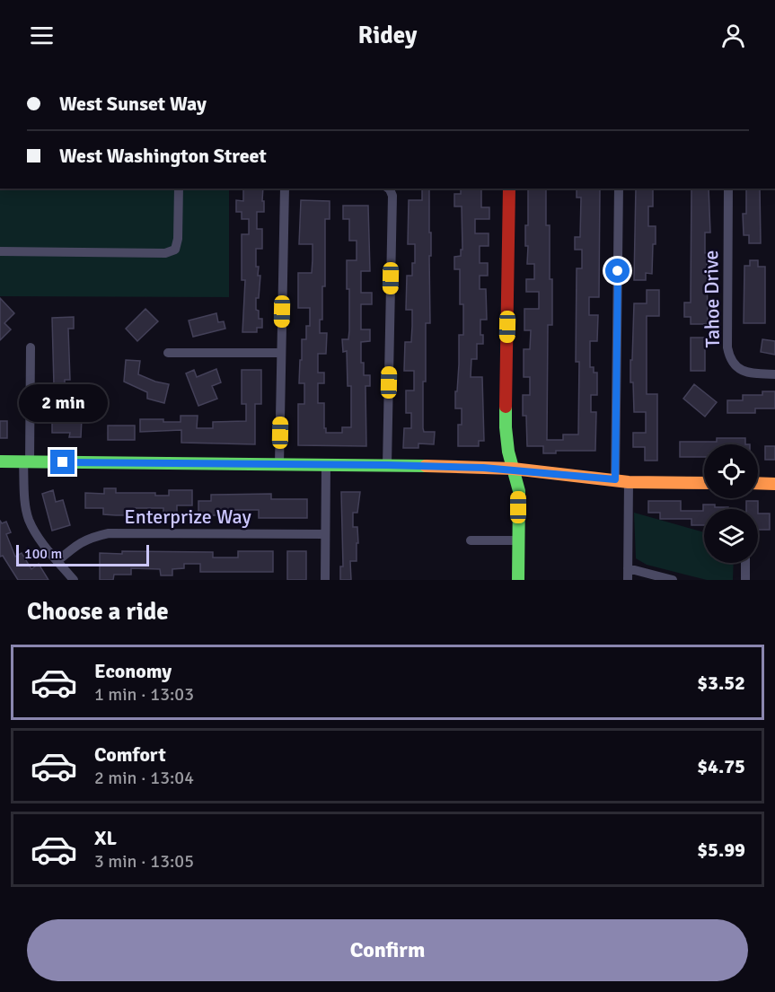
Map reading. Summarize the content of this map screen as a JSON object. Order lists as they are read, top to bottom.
{
  "streets": {
    "street": ["Tahoe Drive", "Enterprize Way"]
  },
  "scale_bar": "100 m",
  "page": {
    "header": "Ridey",
    "banner": ["West Sunset Way", "West Washington Street"],
    "bubble": "2 min",
    "scale": "100 m",
    "heading": "Choose a ride",
    "list": [
      {
        "name": "Economy",
        "note": "1 min · 13:03",
        "value": "$3.52"
      },
      {
        "name": "Comfort",
        "note": "2 min · 13:04",
        "value": "$4.75"
      },
      {
        "name": "XL",
        "note": "3 min · 13:05",
        "value": "$5.99"
      }
    ],
    "buttons": "Confirm"
  }
}
